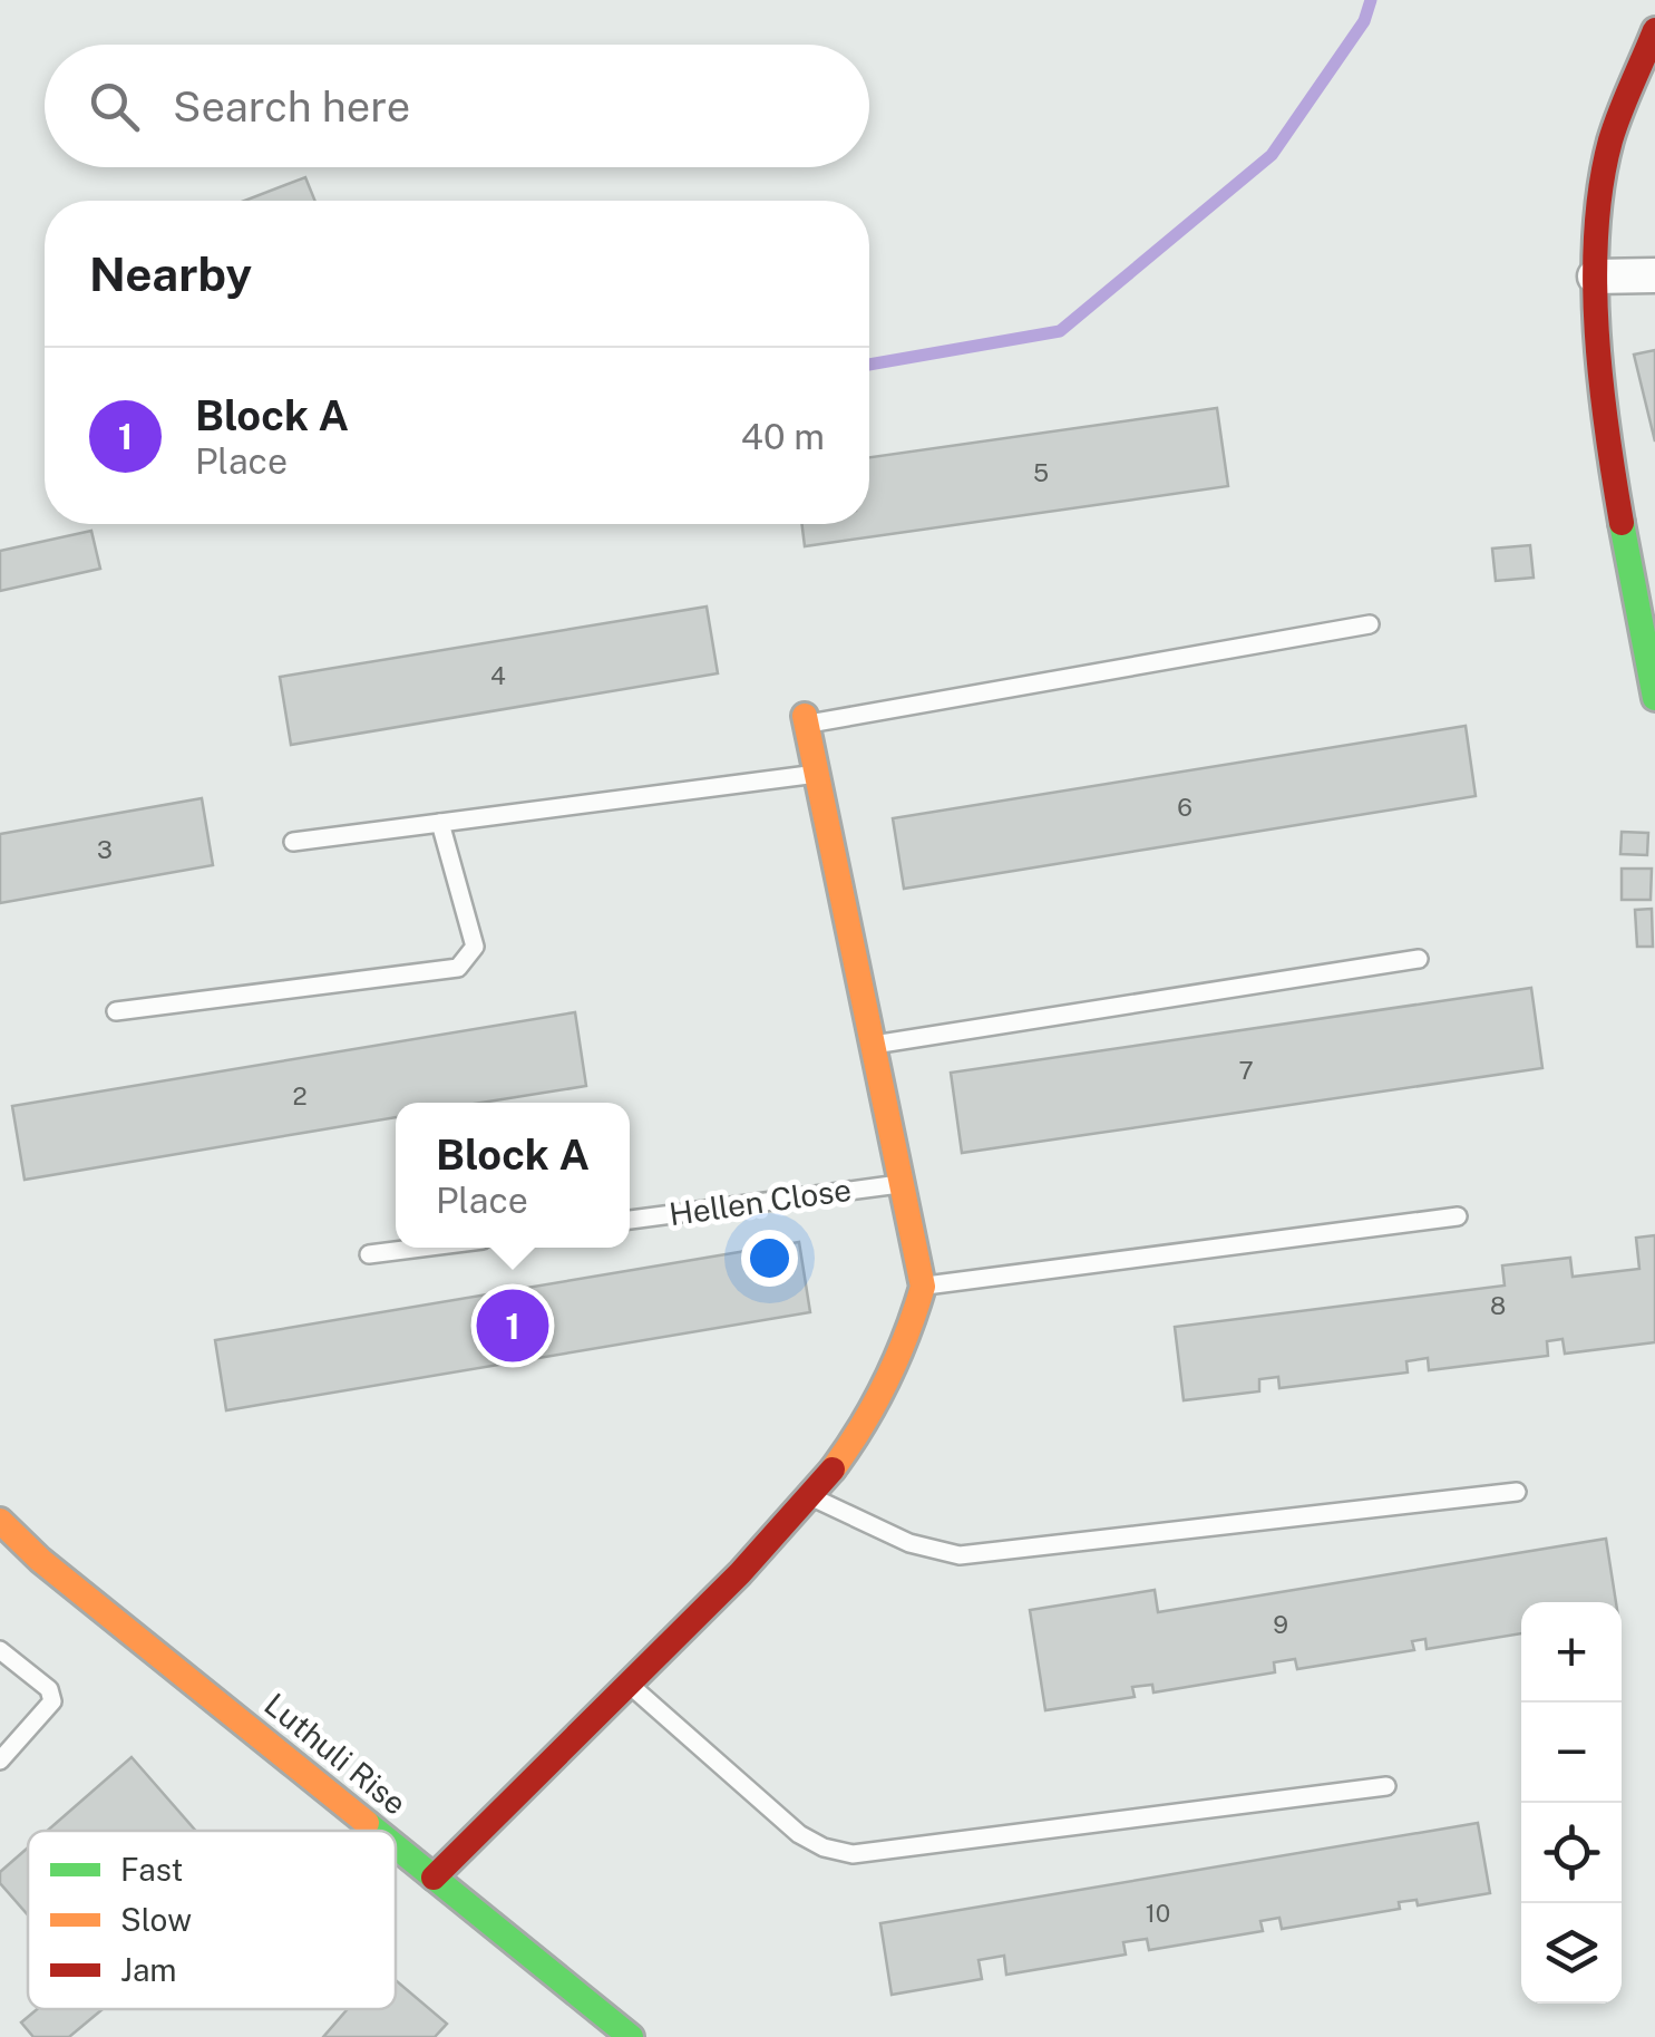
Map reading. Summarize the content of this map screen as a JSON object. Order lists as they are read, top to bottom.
{
  "streets": {
    "street": ["Luthuli Rise"],
    "lane": ["Hellen Close"]
  },
  "house_numbers": [
    "5",
    "4",
    "6",
    "3",
    "7",
    "2",
    "8",
    "9",
    "10"
  ],
  "legend": ["Fast", "Slow", "Jam"],
  "page": {
    "search": "Search here",
    "heading": "Nearby",
    "list": [
      {
        "mark": "1",
        "name": "Block A",
        "note": "Place",
        "value": "40 m"
      }
    ],
    "popup": ["Block A", "Place"],
    "pins": "1",
    "map_buttons": ["+", "−"]
  }
}
